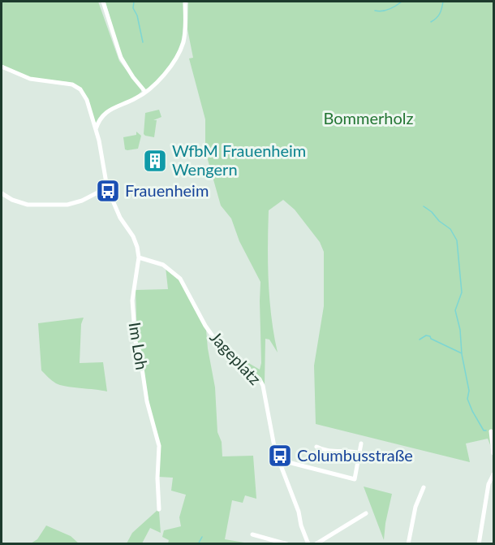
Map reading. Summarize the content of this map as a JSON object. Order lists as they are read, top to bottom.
{
  "streets": {
    "street": ["Im Loh", "Jageplatz"]
  },
  "crossings": [
    ["Im Loh", "Jageplatz"]
  ],
  "parks": ["Bommerholz"],
  "places": {
    "building": ["WfbM Frauenheim Wengern"],
    "bus stop": ["Frauenheim", "Columbusstraße"]
  }
}
